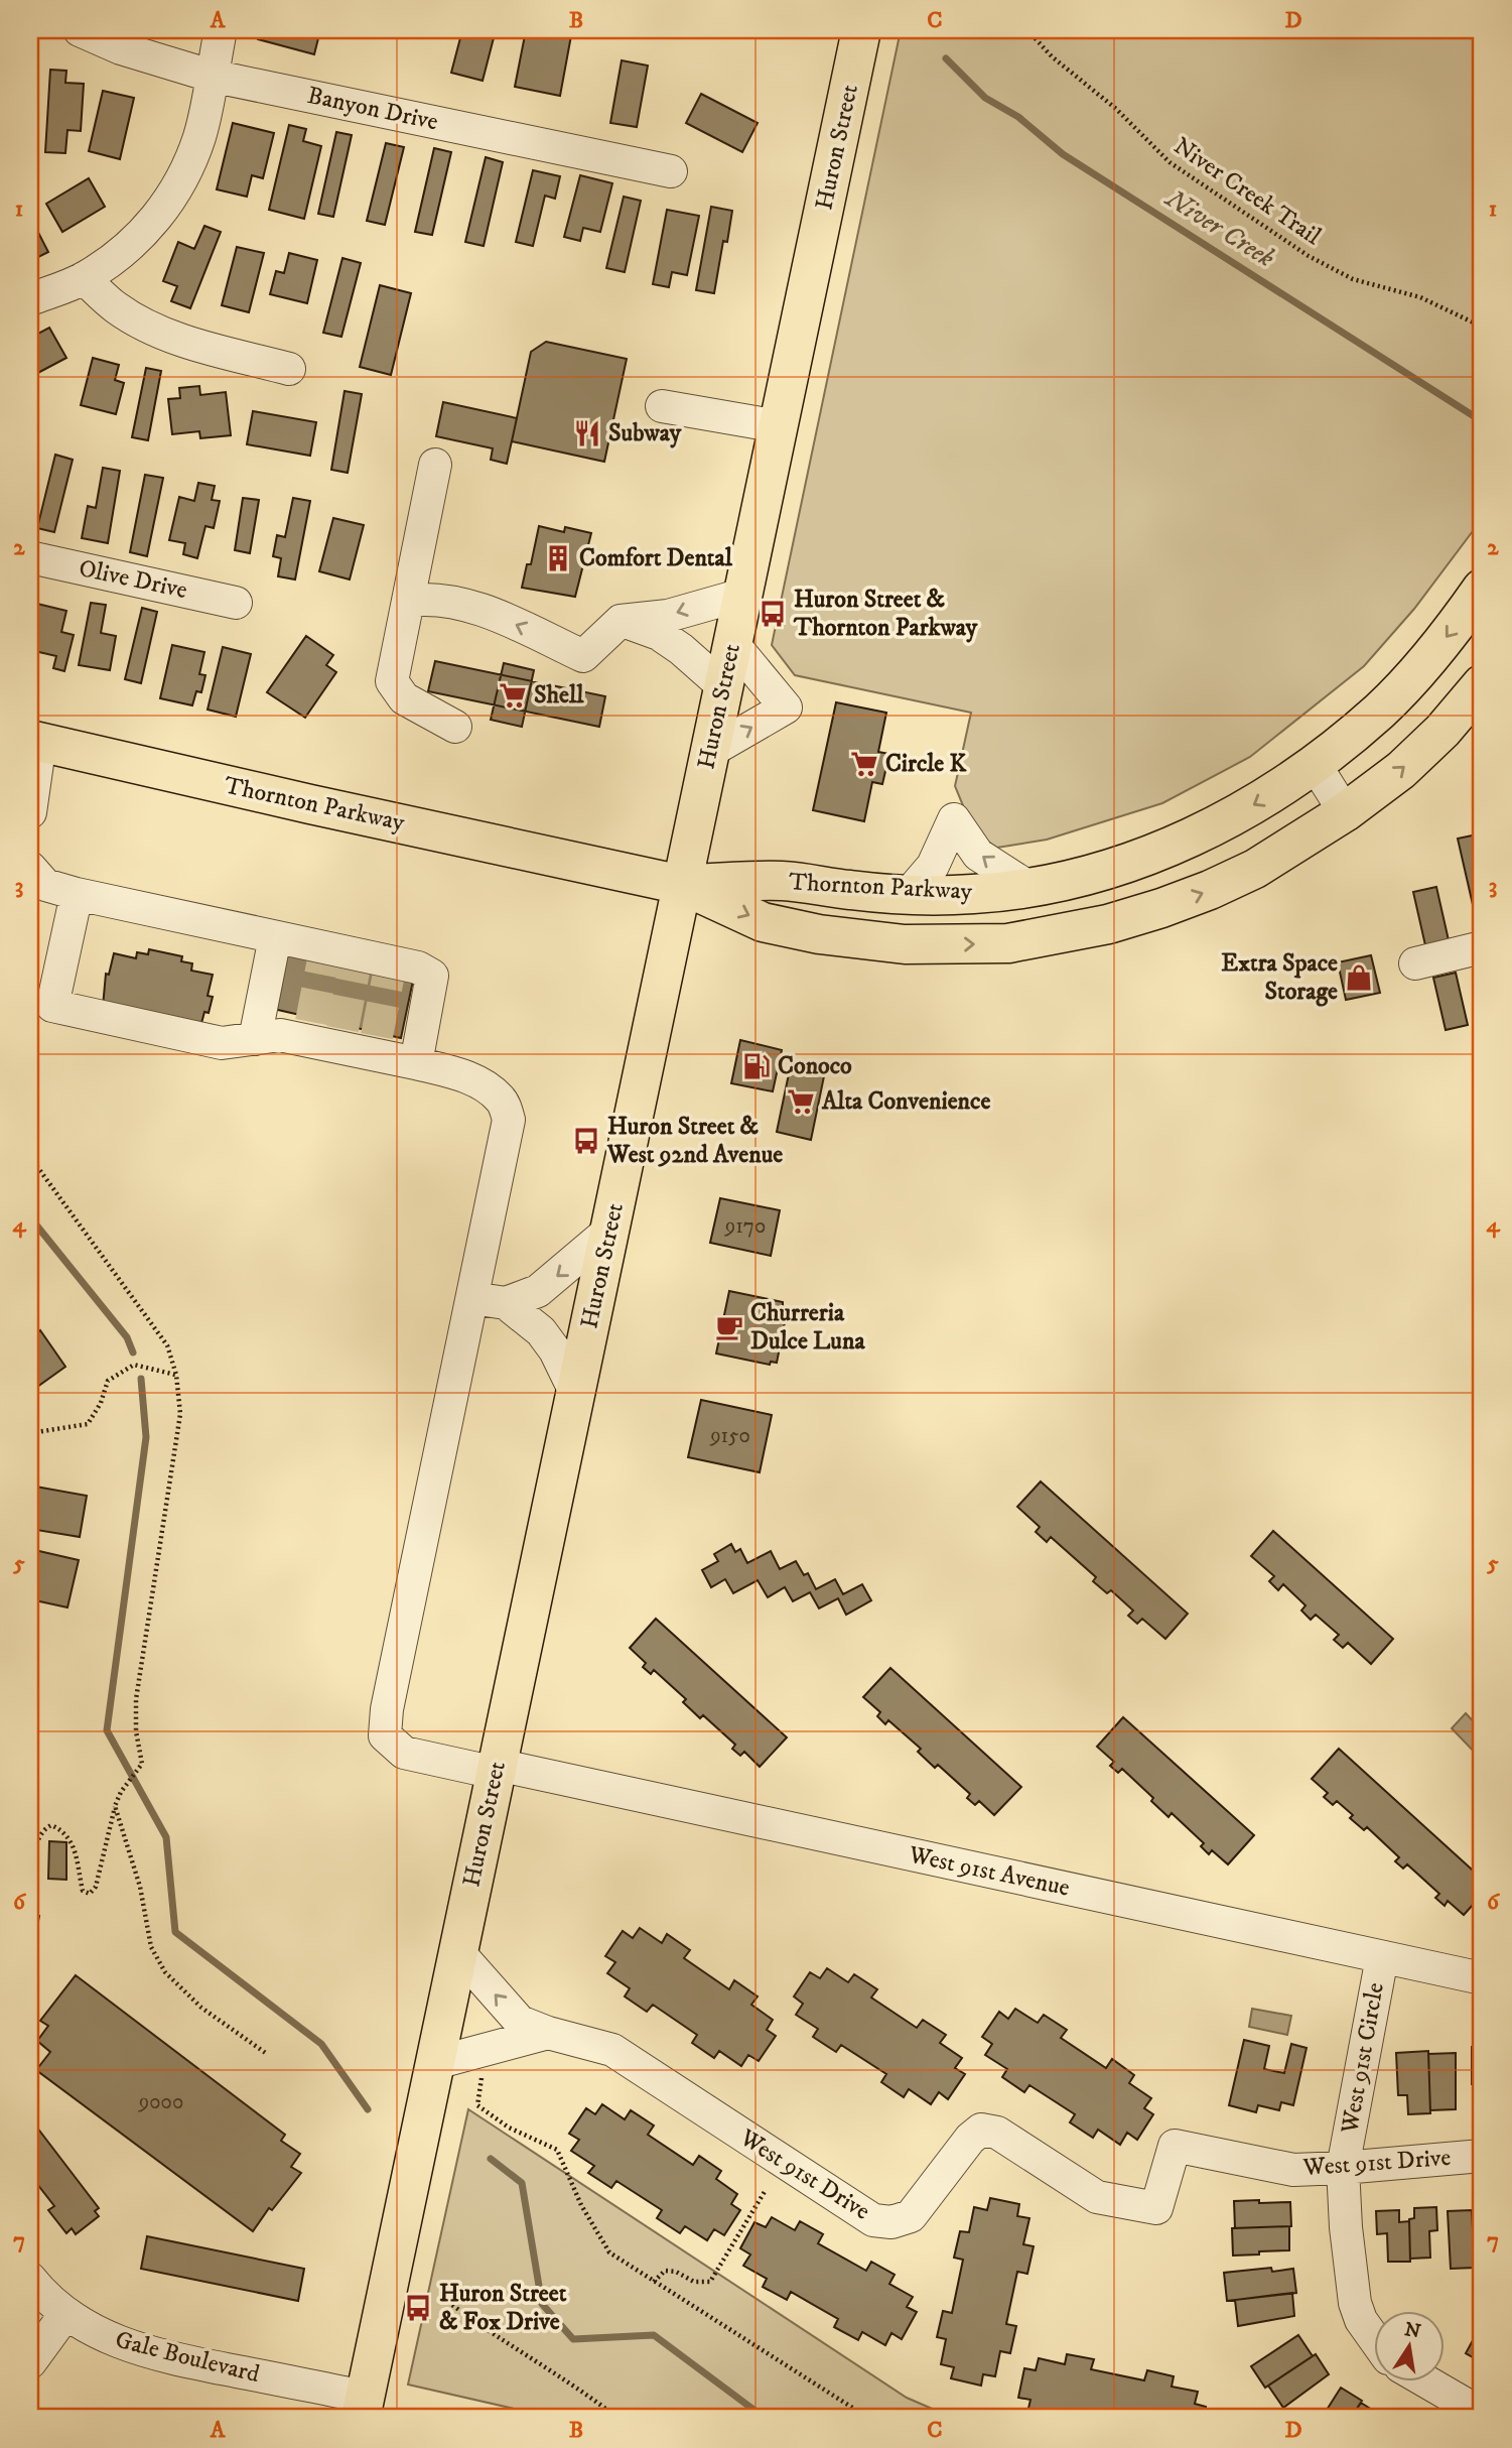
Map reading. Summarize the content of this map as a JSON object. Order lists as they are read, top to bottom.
{
  "streets": {
    "main road": ["Huron Street", "Thornton Parkway"],
    "street": [
      "Banyon Drive",
      "Olive Drive",
      "West 91st Avenue",
      "West 91st Circle",
      "West 91st Drive",
      "Gale Boulevard"
    ],
    "path": ["Niver Creek Trail"]
  },
  "crossings": [
    ["Huron Street", "Thornton Parkway"],
    ["Huron Street", "West 91st Avenue"],
    ["Huron Street", "Gale Boulevard"],
    ["West 91st Avenue", "West 91st Circle"],
    ["West 91st Circle", "West 91st Drive"]
  ],
  "water": ["Niver Creek"],
  "places": {
    "restaurant": ["Subway"],
    "building": ["Comfort Dental"],
    "bus stop": ["Huron Street & Thornton Parkway", "Huron Street & West 92nd Avenue", "Huron Street & Fox Drive"],
    "supermarket": ["Shell", "Circle K", "Alta Convenience"],
    "shop": ["Extra Space Storage"],
    "fuel station": ["Conoco"],
    "cafe": ["Churreria Dulce Luna"]
  },
  "house_numbers": ["9170", "9150", "9000"],
  "north": "top",
  "grid": {
    "columns": [
      "A",
      "B",
      "C",
      "D"
    ],
    "rows": [
      "1",
      "2",
      "3",
      "4",
      "5",
      "6",
      "7"
    ]
  }
}
